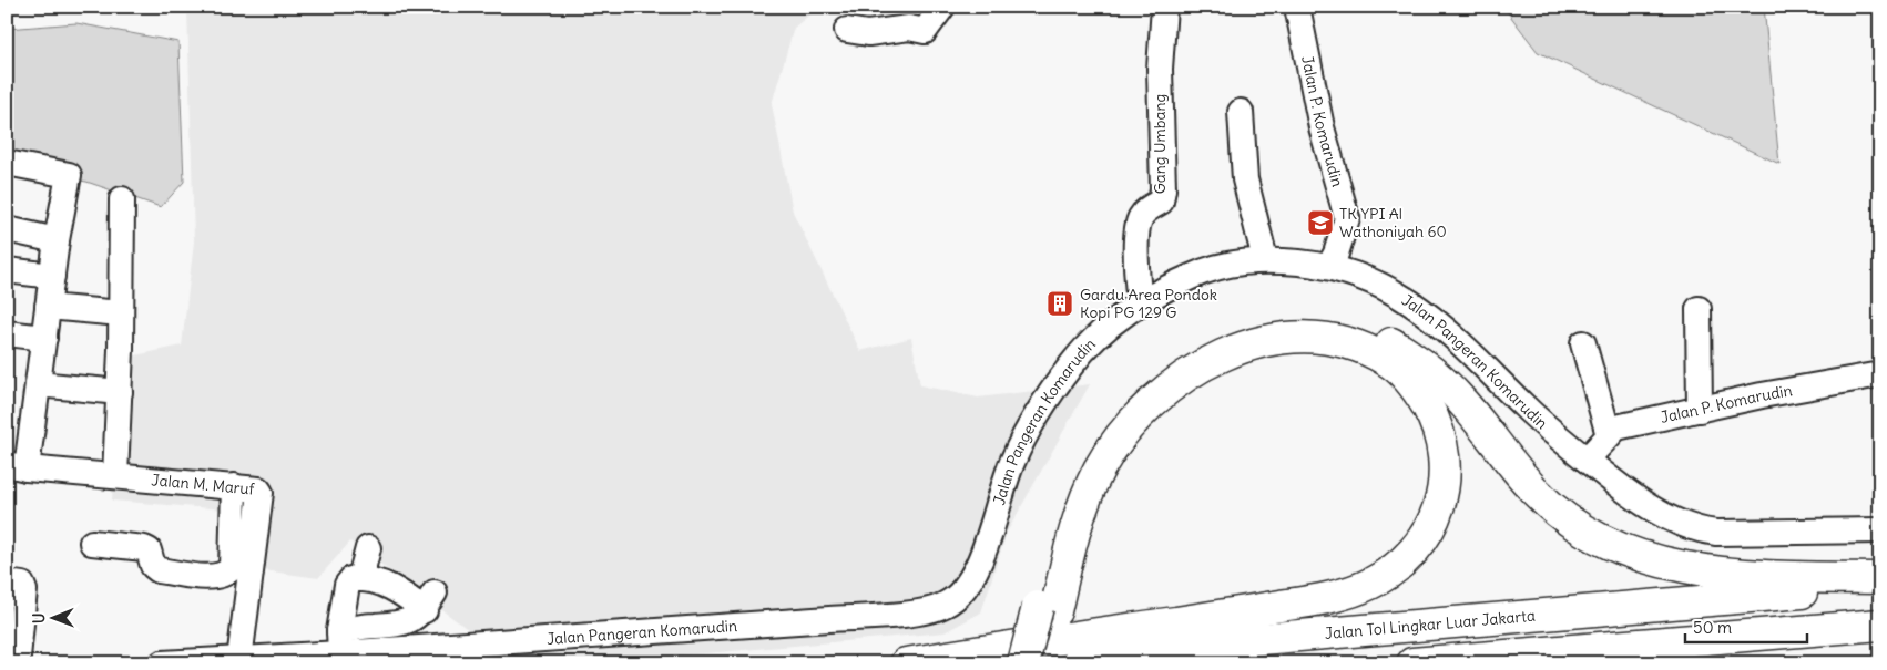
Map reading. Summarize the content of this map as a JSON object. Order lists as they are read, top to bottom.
{
  "streets": {
    "highway": ["Jalan Tol Lingkar Luar Jakarta"],
    "street": [
      "Jalan P. Komarudin",
      "Gang Umbang",
      "Jalan Pangeran Komarudin",
      "Jalan M. Maruf"
    ]
  },
  "crossings": [
    ["Jalan P. Komarudin", "Jalan Pangeran Komarudin"],
    ["Gang Umbang", "Jalan Pangeran Komarudin"],
    ["Jalan Pangeran Komarudin", "Jalan M. Maruf"]
  ],
  "places": {
    "school or university": ["TK YPI Al Wathoniyah 60"],
    "building": ["Gardu Area Pondok Kopi PG 129 G"]
  },
  "scale_bar": "50 m",
  "north": "left"
}
